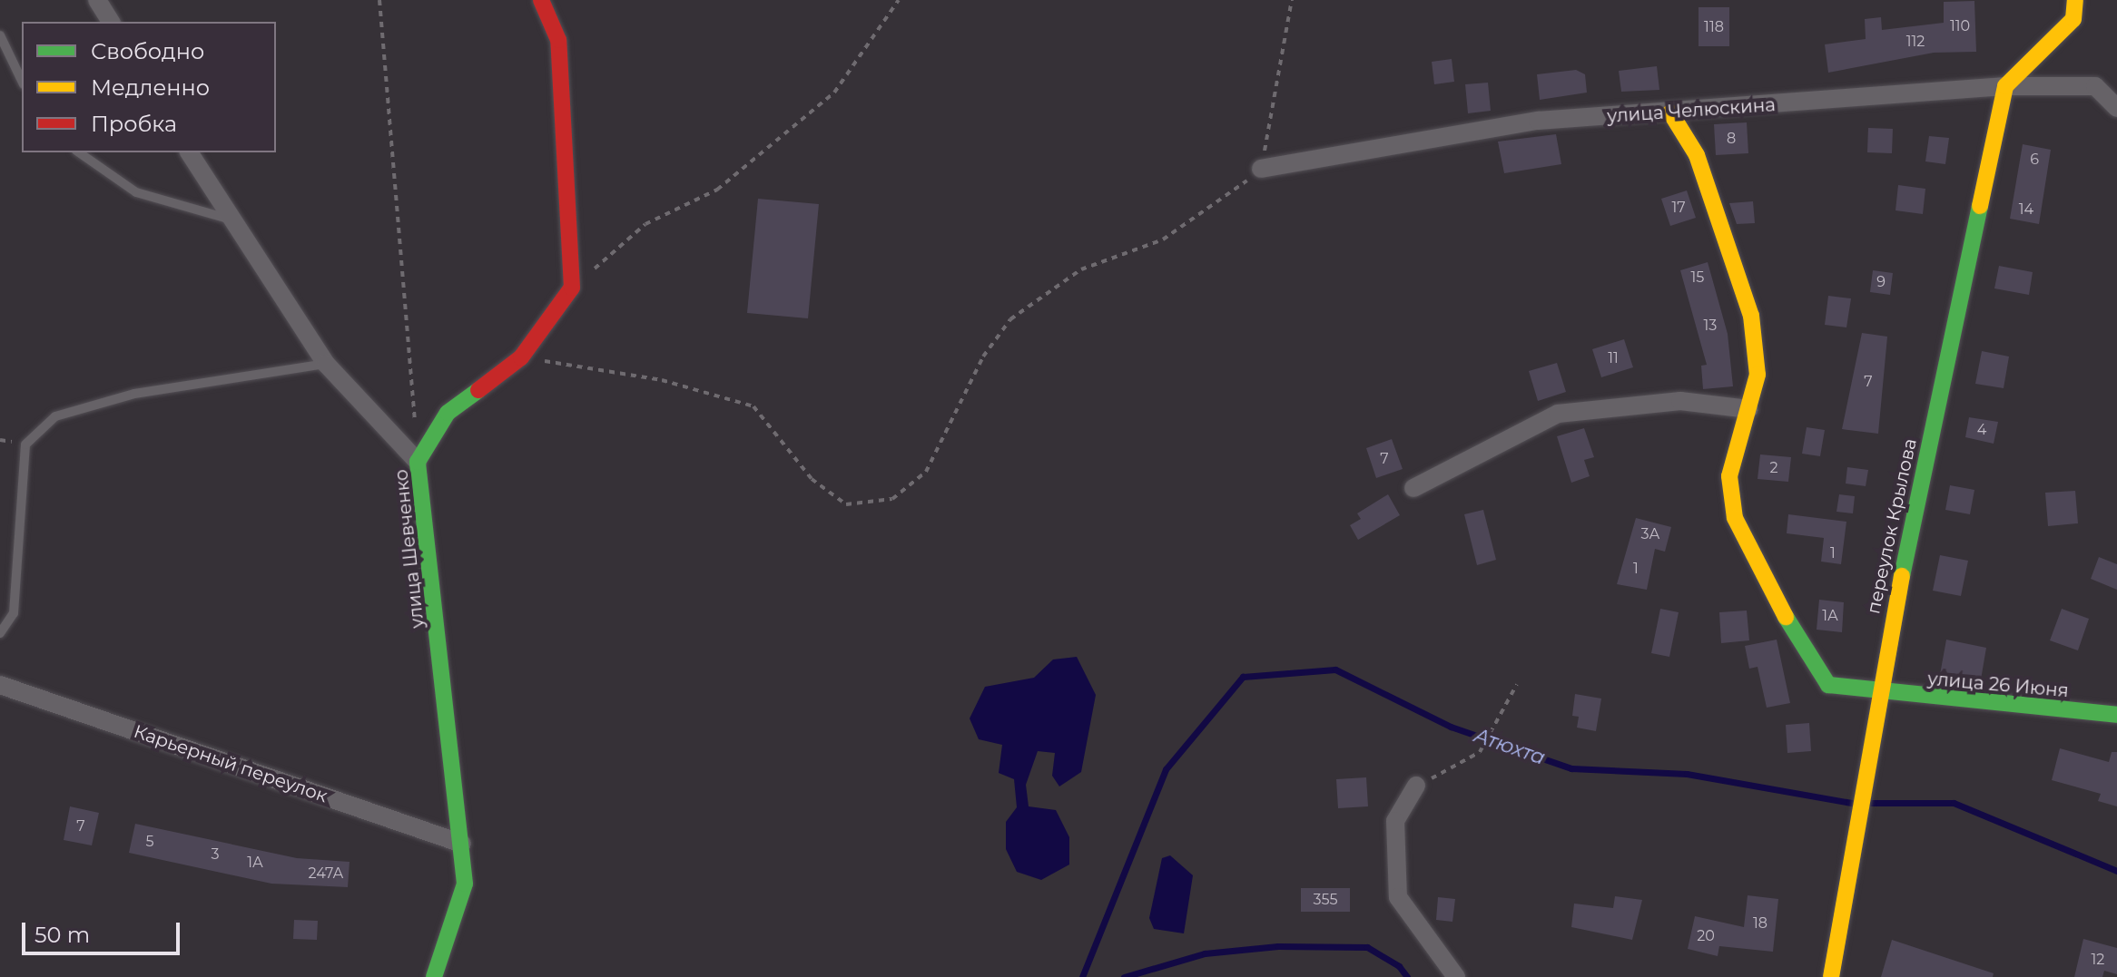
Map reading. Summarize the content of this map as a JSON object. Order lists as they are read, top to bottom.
{
  "streets": {
    "street": [
      "улица Челюскина",
      "переулок Крылова",
      "улица Шевченко",
      "улица 26 Июня",
      "Карьерный переулок"
    ]
  },
  "crossings": [
    ["улица Челюскина", "переулок Крылова"],
    ["улица Челюскина", "улица 26 Июня"],
    ["переулок Крылова", "улица 26 Июня"],
    ["улица Шевченко", "Карьерный переулок"]
  ],
  "water": ["Атюхта"],
  "house_numbers": [
    "110",
    "118",
    "112",
    "8",
    "6",
    "17",
    "14",
    "15",
    "9",
    "13",
    "11",
    "7",
    "4",
    "7",
    "2",
    "3А",
    "1",
    "1",
    "1А",
    "7",
    "5",
    "3",
    "1А",
    "247А",
    "355",
    "18",
    "20",
    "12"
  ],
  "legend": ["Свободно", "Медленно", "Пробка"],
  "scale_bar": "50 m"
}
